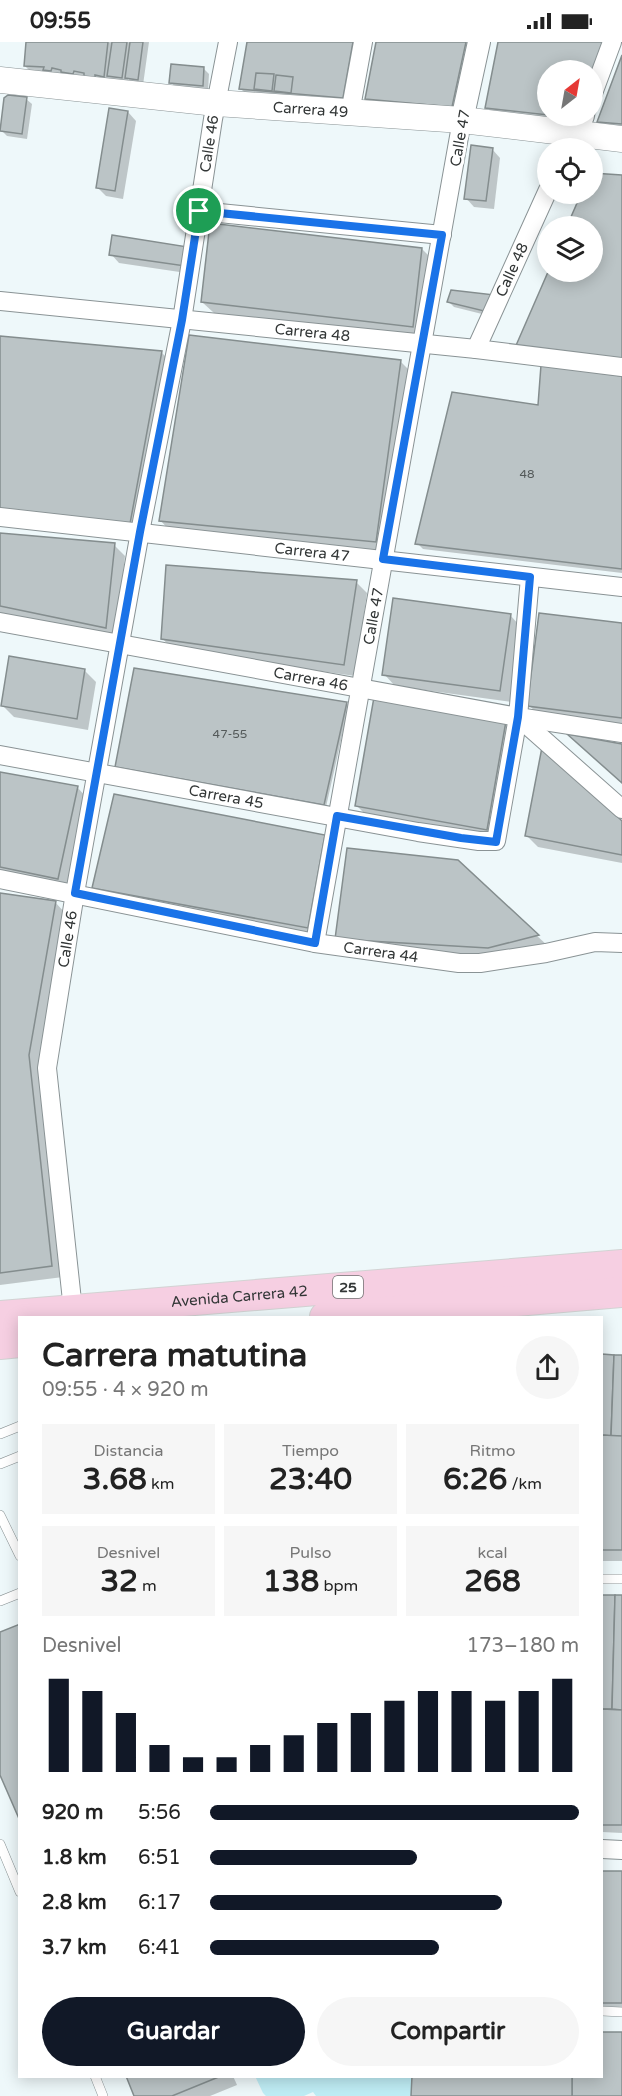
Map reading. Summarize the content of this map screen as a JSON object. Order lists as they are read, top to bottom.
{
  "streets": {
    "highway": ["25", "Avenida Carrera 42"],
    "main road": ["Carrera 49"],
    "street": [
      "Calle 47",
      "Calle 46",
      "Calle 48",
      "Carrera 48",
      "Carrera 47",
      "Carrera 46",
      "Carrera 45",
      "Carrera 44"
    ]
  },
  "crossings": [
    ["Carrera 49", "Calle 47"],
    ["Carrera 49", "Calle 46"],
    ["Calle 47", "Carrera 48"],
    ["Calle 47", "Carrera 47"],
    ["Calle 47", "Carrera 46"],
    ["Calle 47", "Carrera 45"],
    ["Calle 47", "Carrera 44"],
    ["Calle 46", "Carrera 48"],
    ["Calle 46", "Carrera 47"],
    ["Calle 46", "Carrera 46"],
    ["Calle 46", "Carrera 45"],
    ["Calle 46", "Carrera 44"],
    ["Calle 46", "Avenida Carrera 42"],
    ["Calle 48", "Carrera 48"],
    ["Carrera 46", "Carrera 45"]
  ],
  "house_numbers": ["48", "47-55"],
  "north": "top right",
  "page": {
    "status": "09:55",
    "heading": ["Carrera matutina", "09:55 · 4 × 920 m"],
    "stats": [
      ["Distancia", "3.68 km"],
      ["Tiempo", "23:40"],
      ["Ritmo", "6:26 /km"],
      ["Desnivel", "32 m"],
      ["Pulso", "138 bpm"],
      ["kcal", "268"]
    ],
    "chart": ["Desnivel", "173–180 m"],
    "list": [
      {
        "name": "920 m",
        "note": "5:56"
      },
      {
        "name": "1.8 km",
        "note": "6:51"
      },
      {
        "name": "2.8 km",
        "note": "6:17"
      },
      {
        "name": "3.7 km",
        "note": "6:41"
      }
    ],
    "buttons": ["Guardar", "Compartir"]
  }
}
